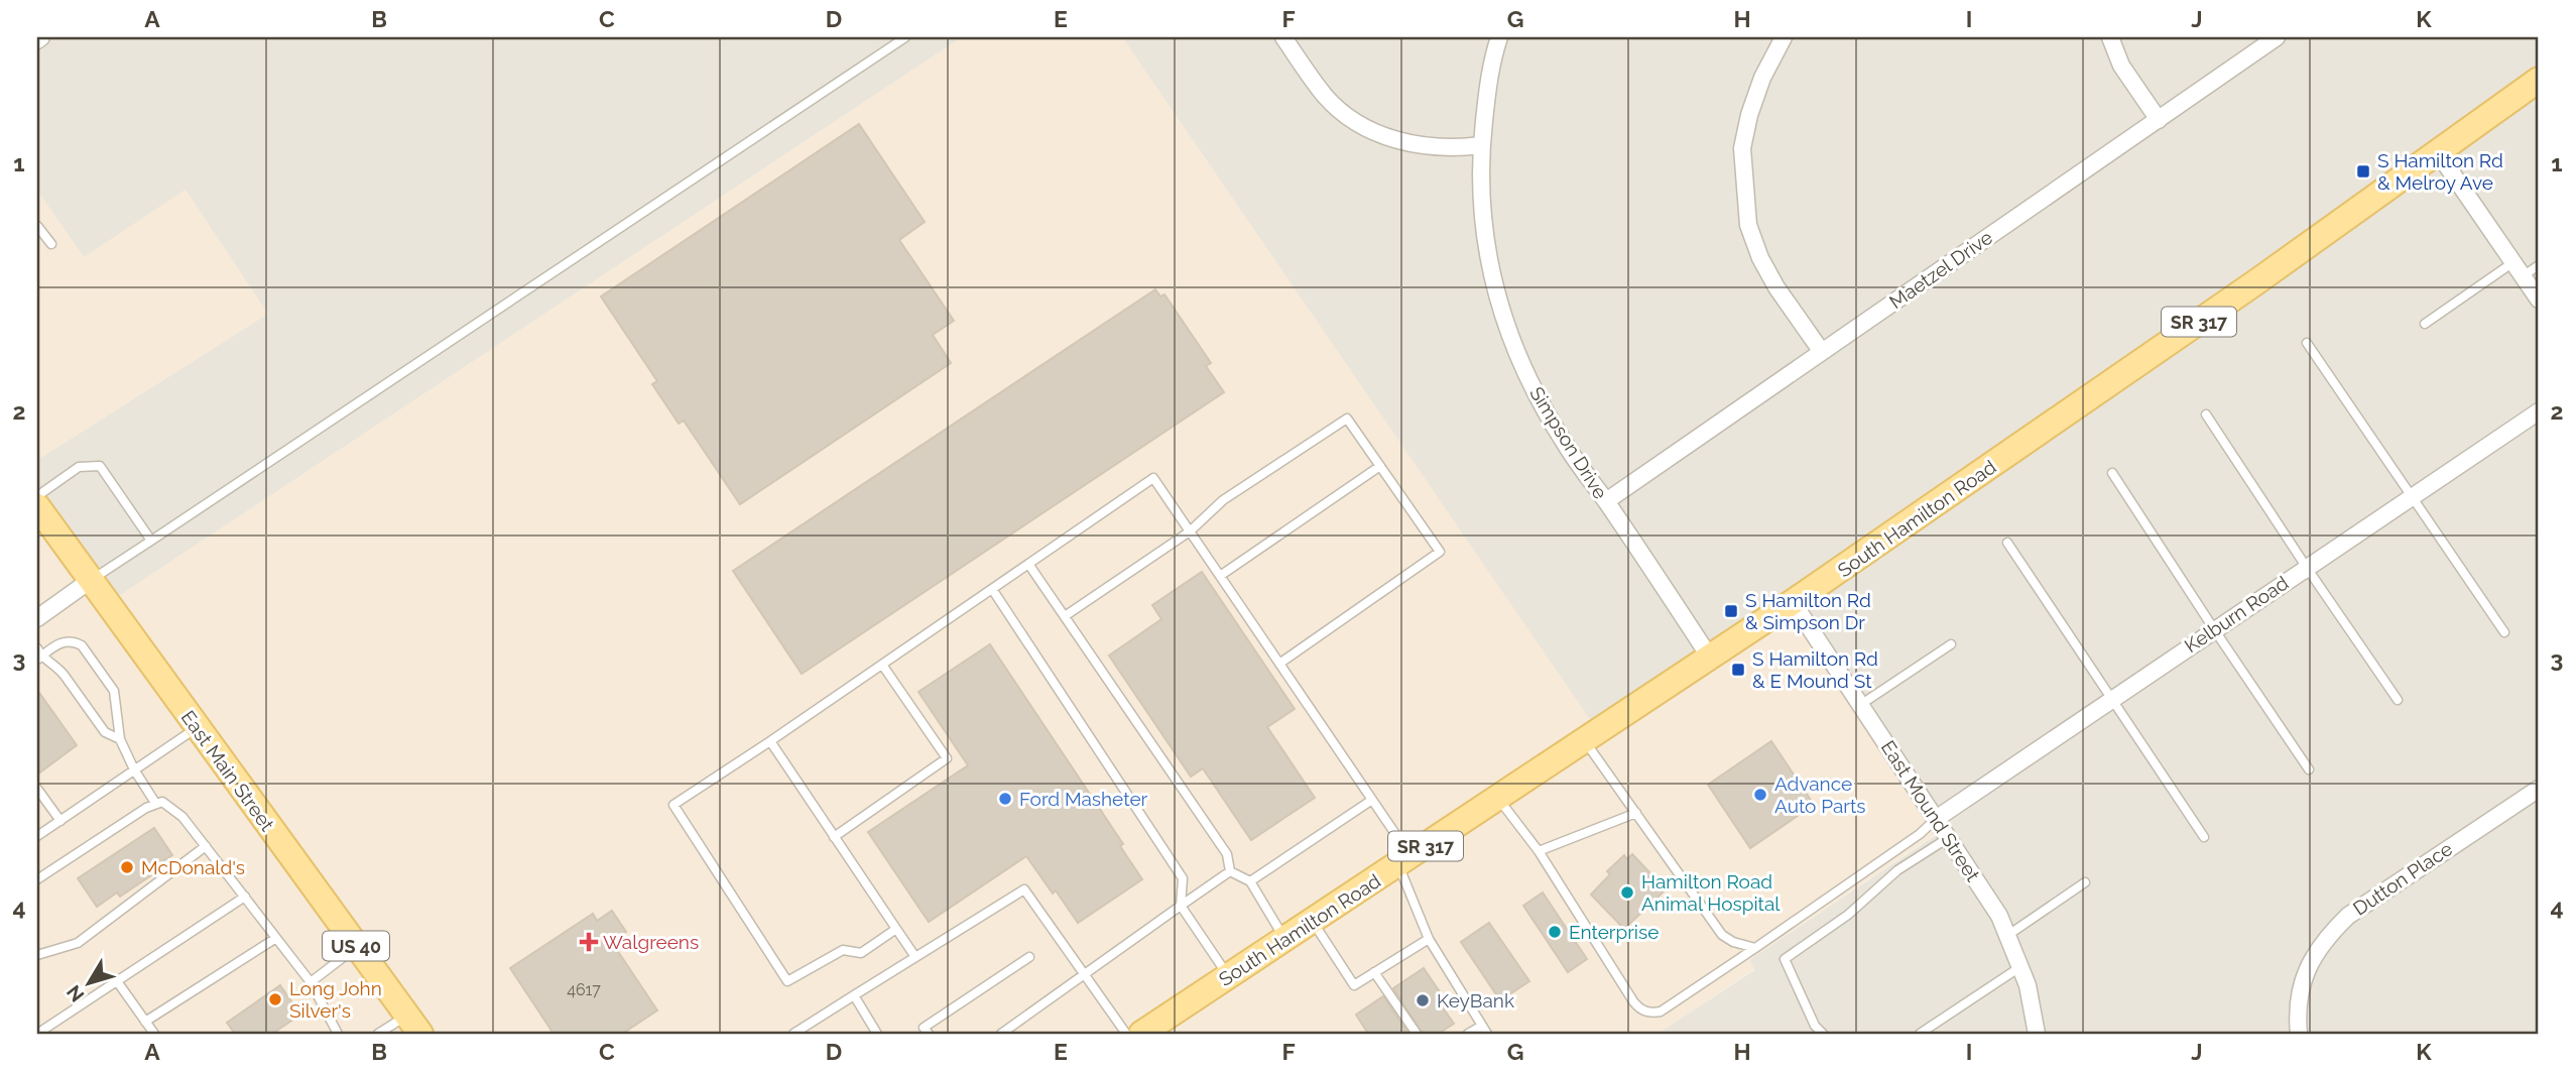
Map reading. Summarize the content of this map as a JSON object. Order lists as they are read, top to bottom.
{
  "streets": {
    "main road": [
      "SR 317",
      "South Hamilton Road",
      "East Main Street",
      "US 40"
    ],
    "street": [
      "Maetzel Drive",
      "Simpson Drive",
      "Kelburn Road",
      "East Mound Street",
      "Dutton Place"
    ]
  },
  "crossings": [
    ["Maetzel Drive", "Simpson Drive"],
    ["Simpson Drive", "South Hamilton Road"],
    ["South Hamilton Road", "East Mound Street"],
    ["Kelburn Road", "East Mound Street"]
  ],
  "places": {
    "transit": ["S Hamilton Rd & Melroy Ave", "S Hamilton Rd & Simpson Dr", "S Hamilton Rd & E Mound St"],
    "other": [
      "Advance Auto Parts",
      "Ford Masheter",
      "McDonald's",
      "Hamilton Road Animal Hospital",
      "Enterprise",
      "Long John Silver's",
      "KeyBank"
    ],
    "health": ["Walgreens"]
  },
  "house_numbers": ["4617"],
  "north": "bottom left",
  "grid": {
    "columns": [
      "A",
      "B",
      "C",
      "D",
      "E",
      "F",
      "G",
      "H",
      "I",
      "J",
      "K"
    ],
    "rows": [
      "1",
      "2",
      "3",
      "4"
    ]
  }
}
